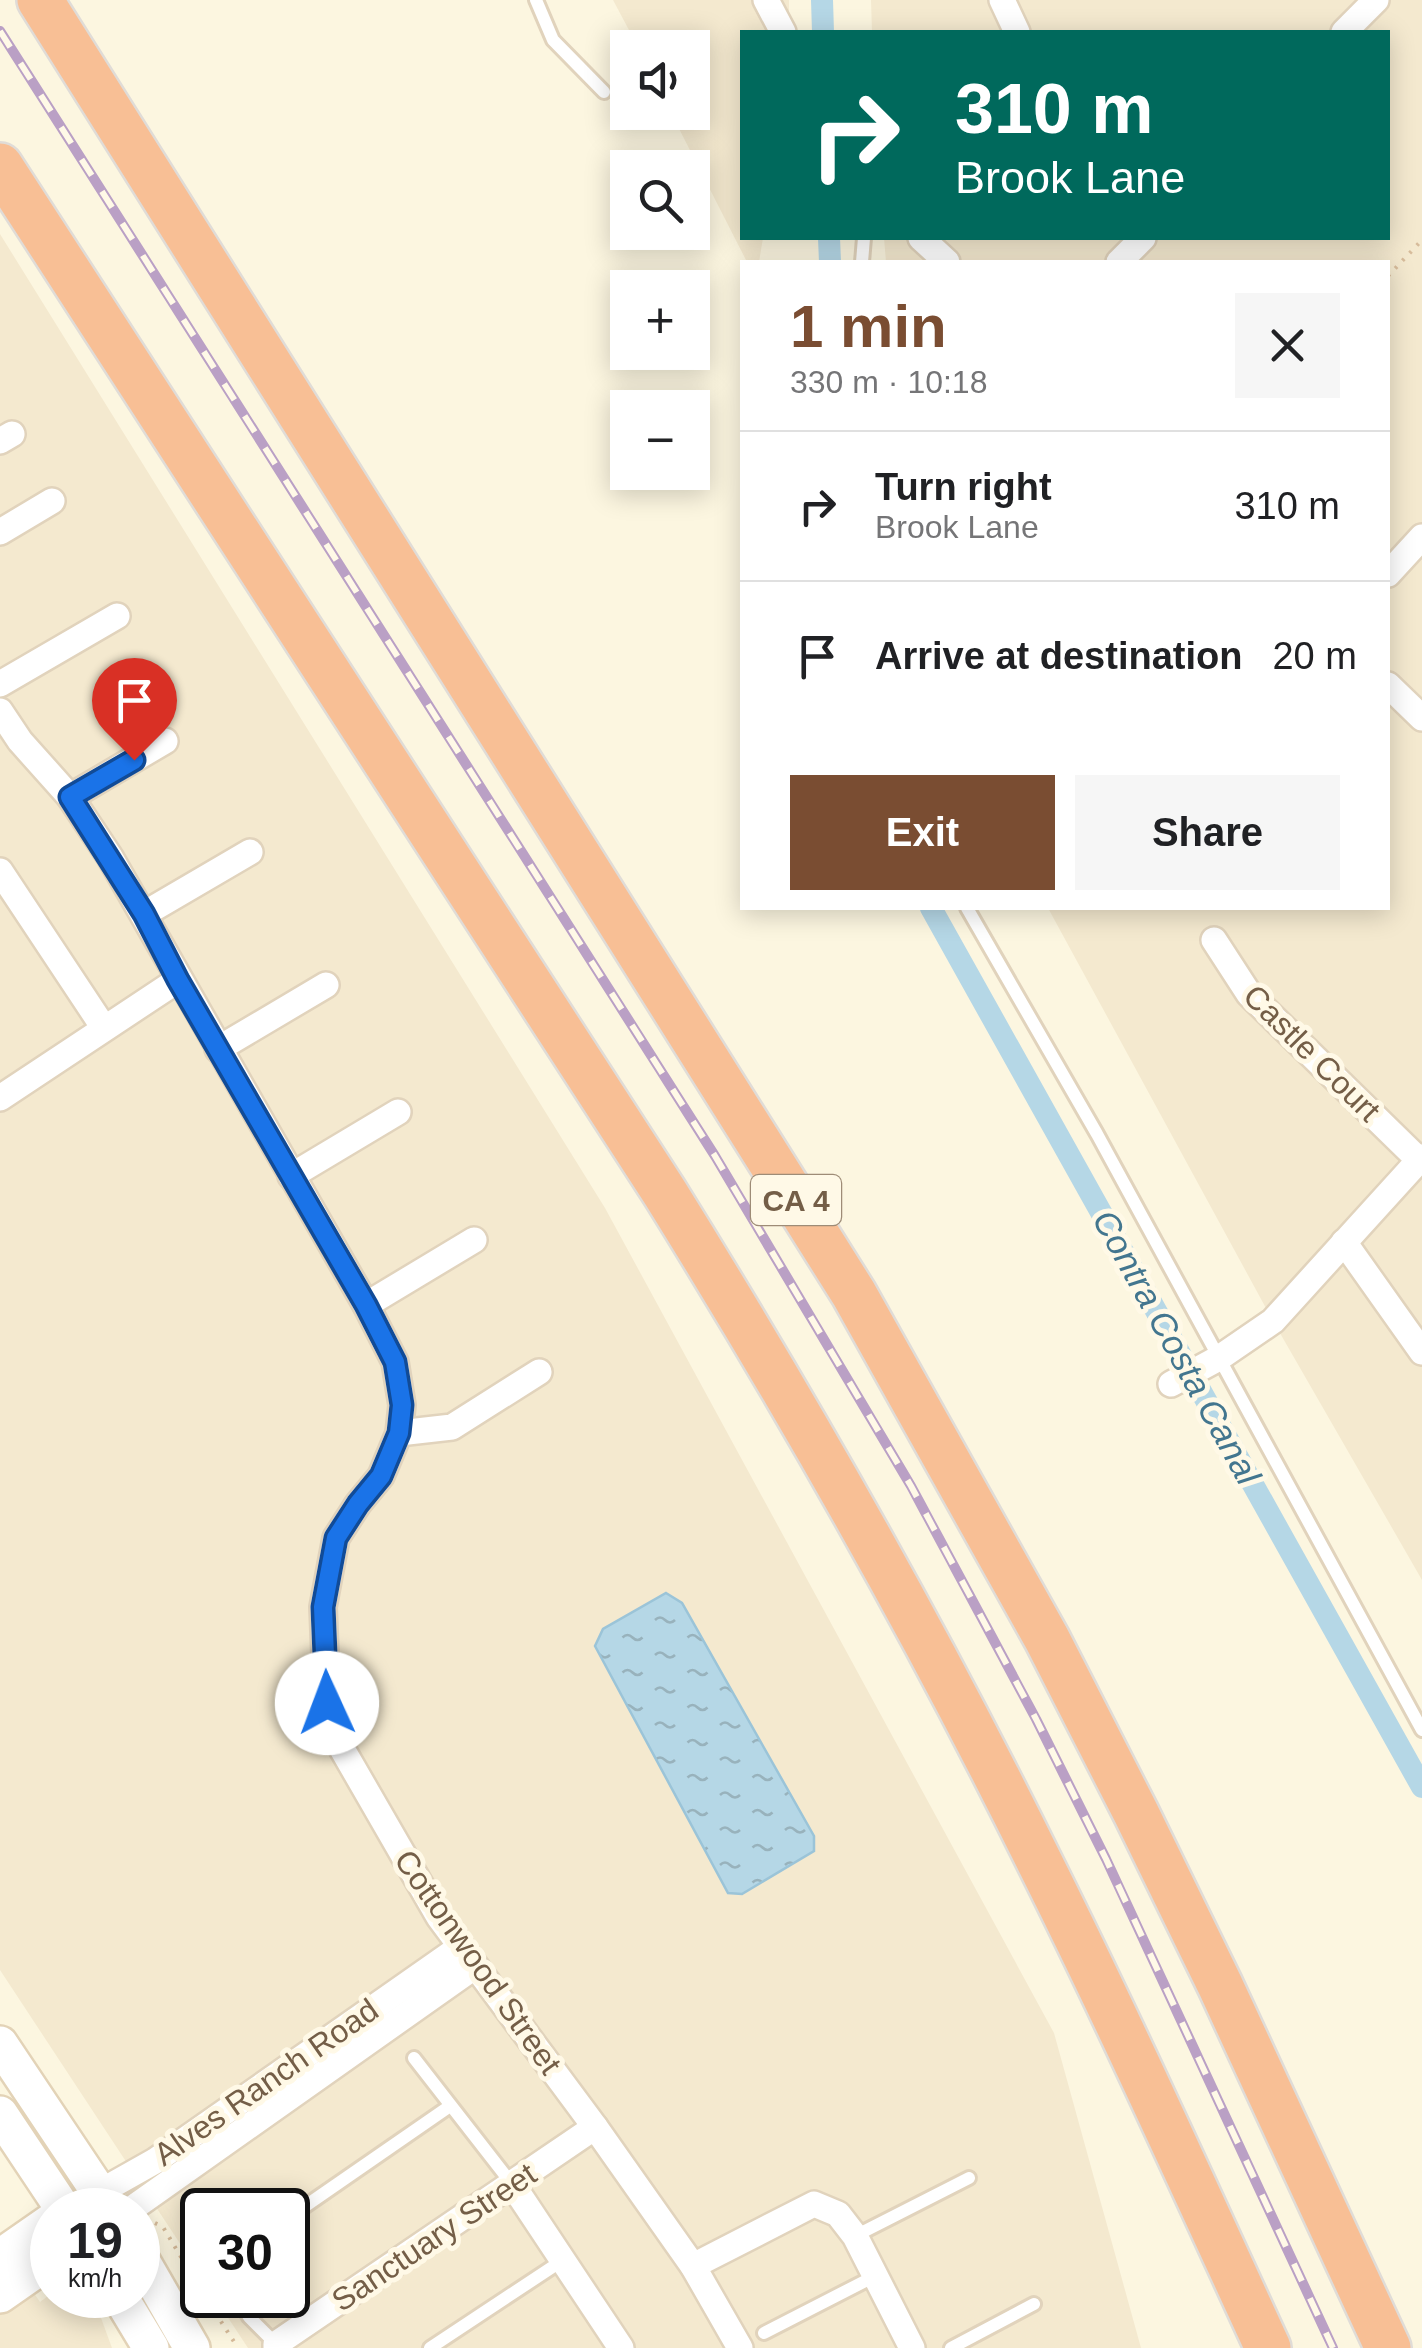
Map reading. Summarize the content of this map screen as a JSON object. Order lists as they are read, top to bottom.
{
  "streets": {
    "highway": ["CA 4"],
    "street": [
      "Castle Court",
      "Cottonwood Street",
      "Alves Ranch Road",
      "Sanctuary Street"
    ]
  },
  "crossings": [
    ["Cottonwood Street", "Alves Ranch Road"],
    ["Cottonwood Street", "Sanctuary Street"]
  ],
  "water": ["Contra Costa Canal"],
  "page": {
    "map_buttons": ["+", "−"],
    "turn": ["310 m", "Brook Lane"],
    "heading": ["1 min", "330 m · 10:18"],
    "list": [
      {
        "name": "Turn right",
        "note": "Brook Lane",
        "value": "310 m"
      },
      {
        "name": "Arrive at destination",
        "value": "20 m"
      }
    ],
    "buttons": ["Exit", "Share"],
    "speed": "19 km/h",
    "limit": "30"
  }
}
